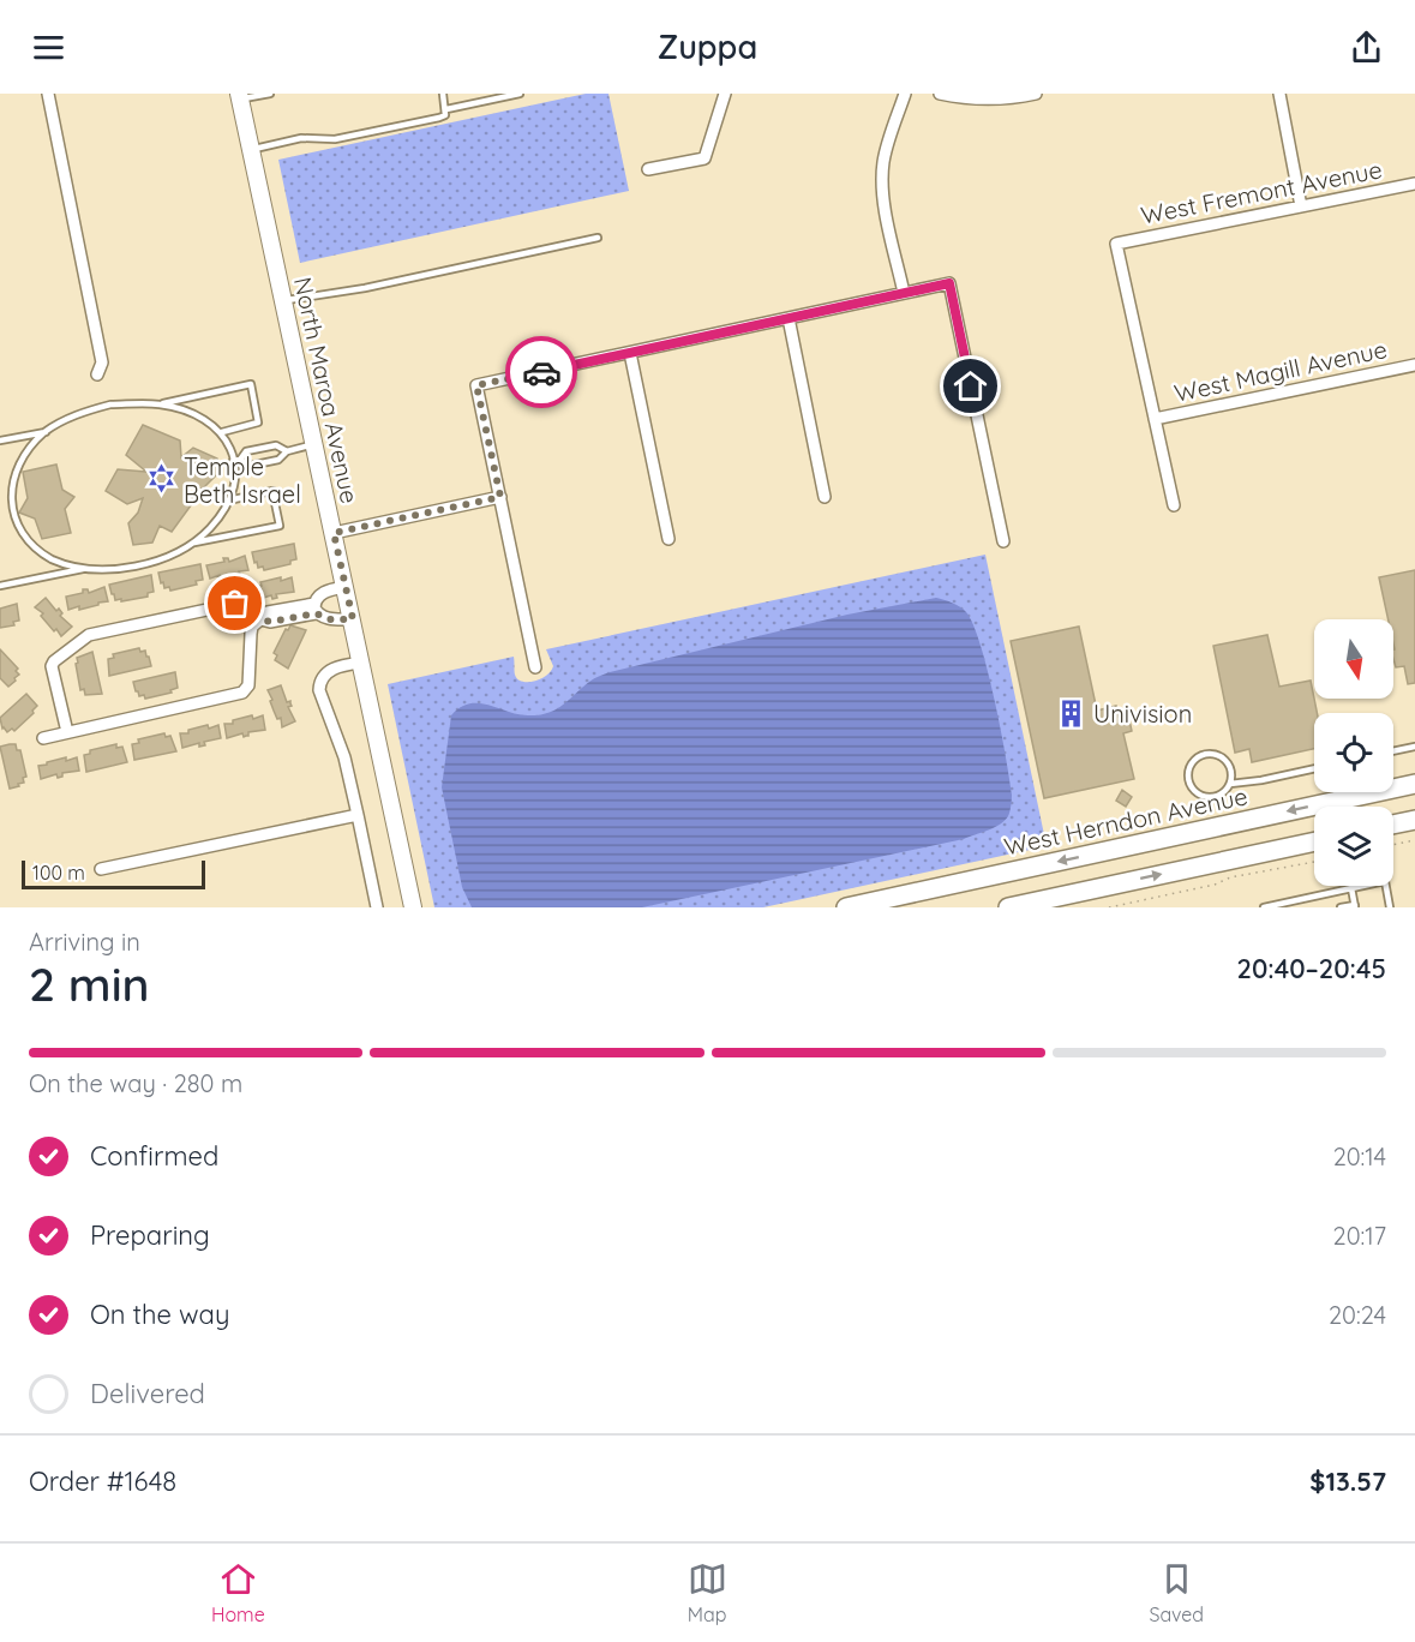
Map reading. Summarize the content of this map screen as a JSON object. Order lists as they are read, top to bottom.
{
  "streets": {
    "main road": ["North Maroa Avenue", "West Herndon Avenue"],
    "street": ["West Fremont Avenue", "West Magill Avenue"]
  },
  "crossings": [
    ["West Fremont Avenue", "West Magill Avenue"]
  ],
  "places": {
    "synagogue": ["Temple Beth Israel"],
    "building": ["Univision"]
  },
  "scale_bar": "100 m",
  "north": "bottom",
  "page": {
    "header": "Zuppa",
    "scale": "100 m",
    "heading": ["2 min", "Arriving in", "20:40–20:45"],
    "panel": ["Order #1648", "$13.57"],
    "bar": "On the way · 280 m",
    "list": [
      ["Confirmed", "20:14"],
      ["Preparing", "20:17"],
      ["On the way", "20:24"],
      "Delivered"
    ],
    "tabs": ["Home", "Map", "Saved"]
  }
}
